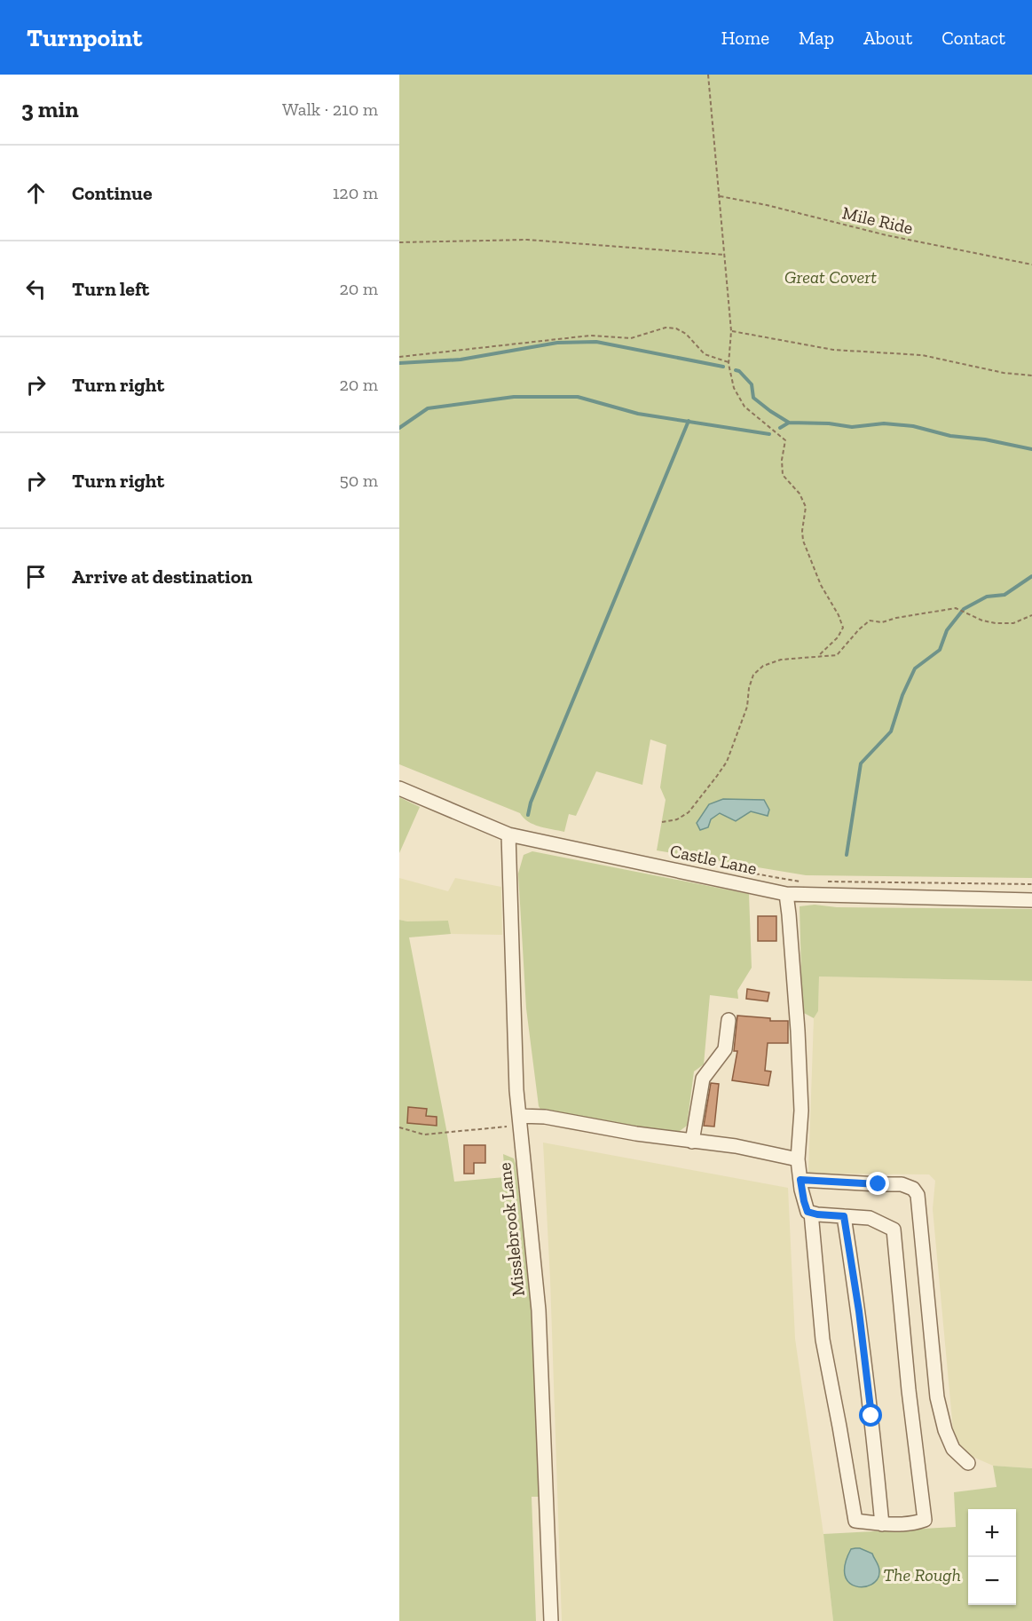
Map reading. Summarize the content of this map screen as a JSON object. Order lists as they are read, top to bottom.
{
  "streets": {
    "street": ["Castle Lane", "Misslebrook Lane"],
    "path": ["Mile Ride"]
  },
  "crossings": [
    ["Castle Lane", "Misslebrook Lane"]
  ],
  "parks": ["Great Covert", "The Rough"],
  "page": {
    "header": "Turnpoint",
    "nav": [
      "Home",
      "Map",
      "About",
      "Contact"
    ],
    "heading": ["3 min", "Walk · 210 m"],
    "list": [
      ["Continue", "120 m"],
      ["Turn left", "20 m"],
      ["Turn right", "20 m"],
      ["Turn right", "50 m"],
      "Arrive at destination"
    ],
    "map_buttons": ["+", "−"]
  }
}
